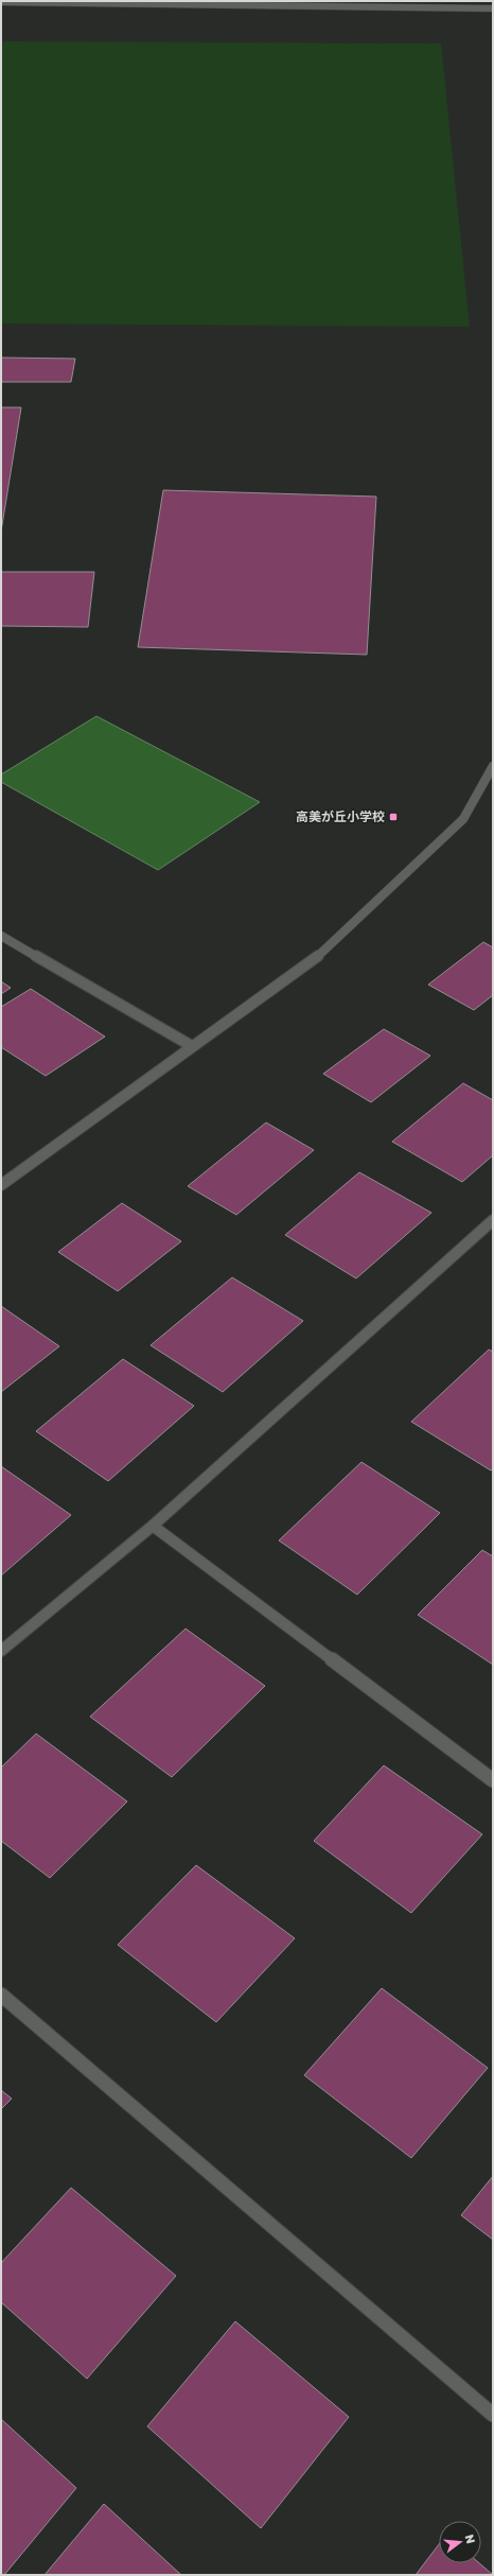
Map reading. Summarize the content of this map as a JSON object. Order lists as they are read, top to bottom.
{
  "places": {
    "transit": ["高美が丘小学校"]
  },
  "north": "right"
}
